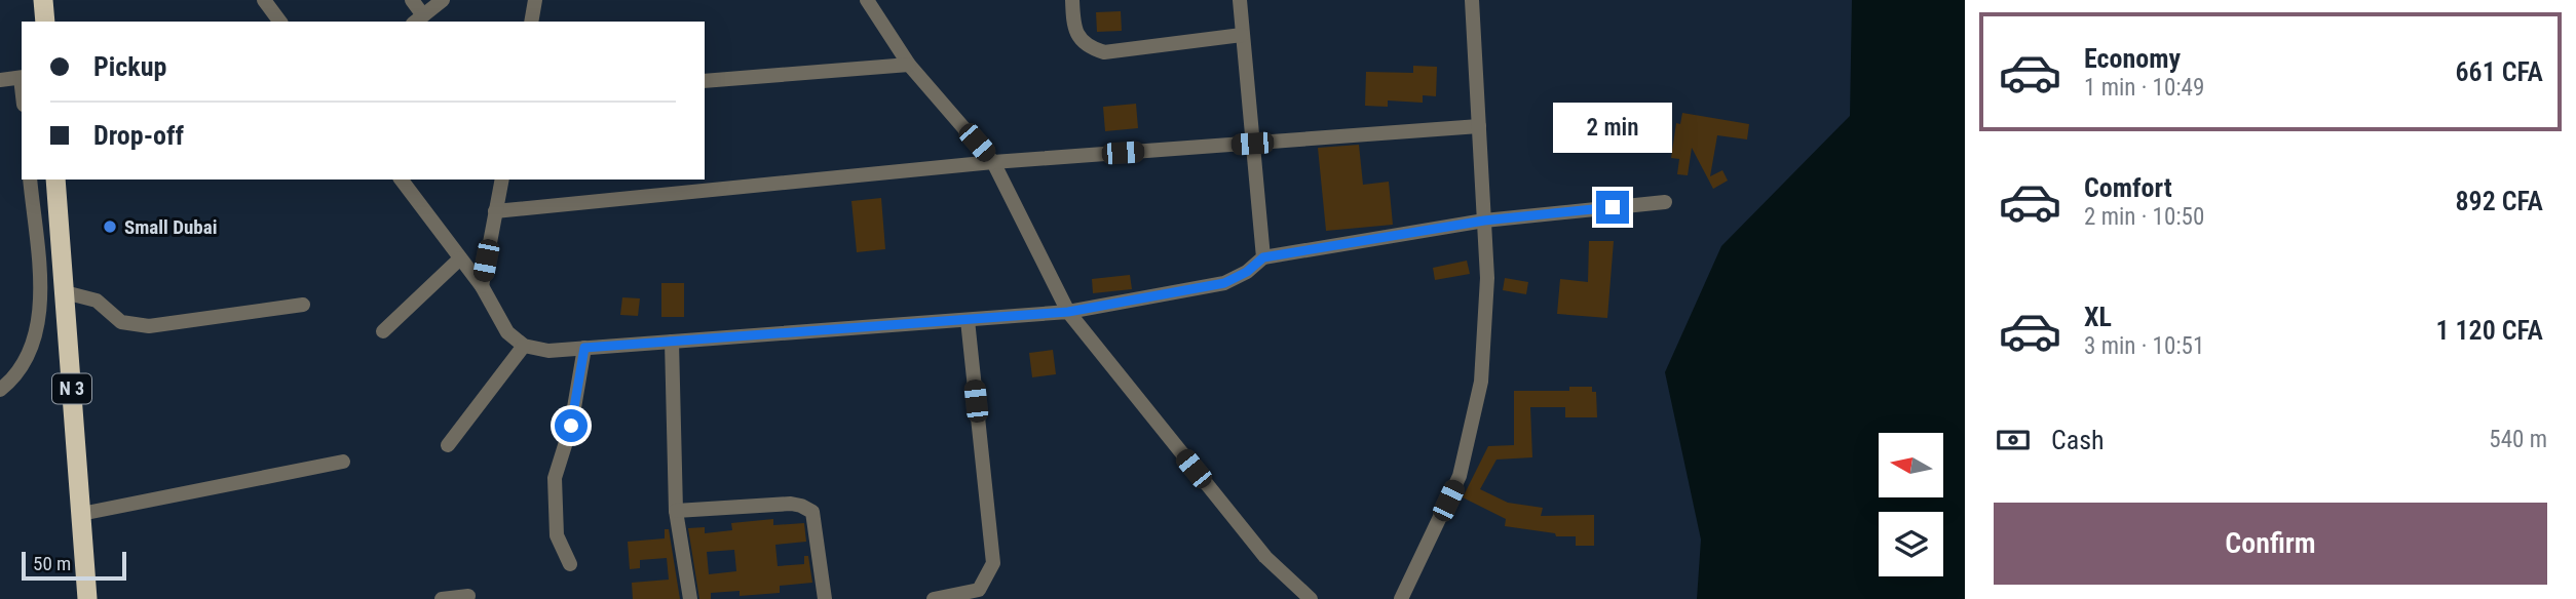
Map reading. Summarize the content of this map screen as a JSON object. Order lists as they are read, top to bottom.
{
  "streets": {
    "highway": ["N 3"]
  },
  "places": ["Small Dubai"],
  "scale_bar": "50 m",
  "north": "left",
  "page": {
    "list": [
      {
        "name": "Economy",
        "note": "1 min · 10:49",
        "value": "661 CFA"
      },
      {
        "name": "Comfort",
        "note": "2 min · 10:50",
        "value": "892 CFA"
      },
      {
        "name": "XL",
        "note": "3 min · 10:51",
        "value": "1 120 CFA"
      }
    ],
    "banner": ["Pickup", "Drop-off"],
    "bubble": "2 min",
    "pay": ["Cash", "540 m"],
    "buttons": "Confirm",
    "scale": "50 m"
  }
}
